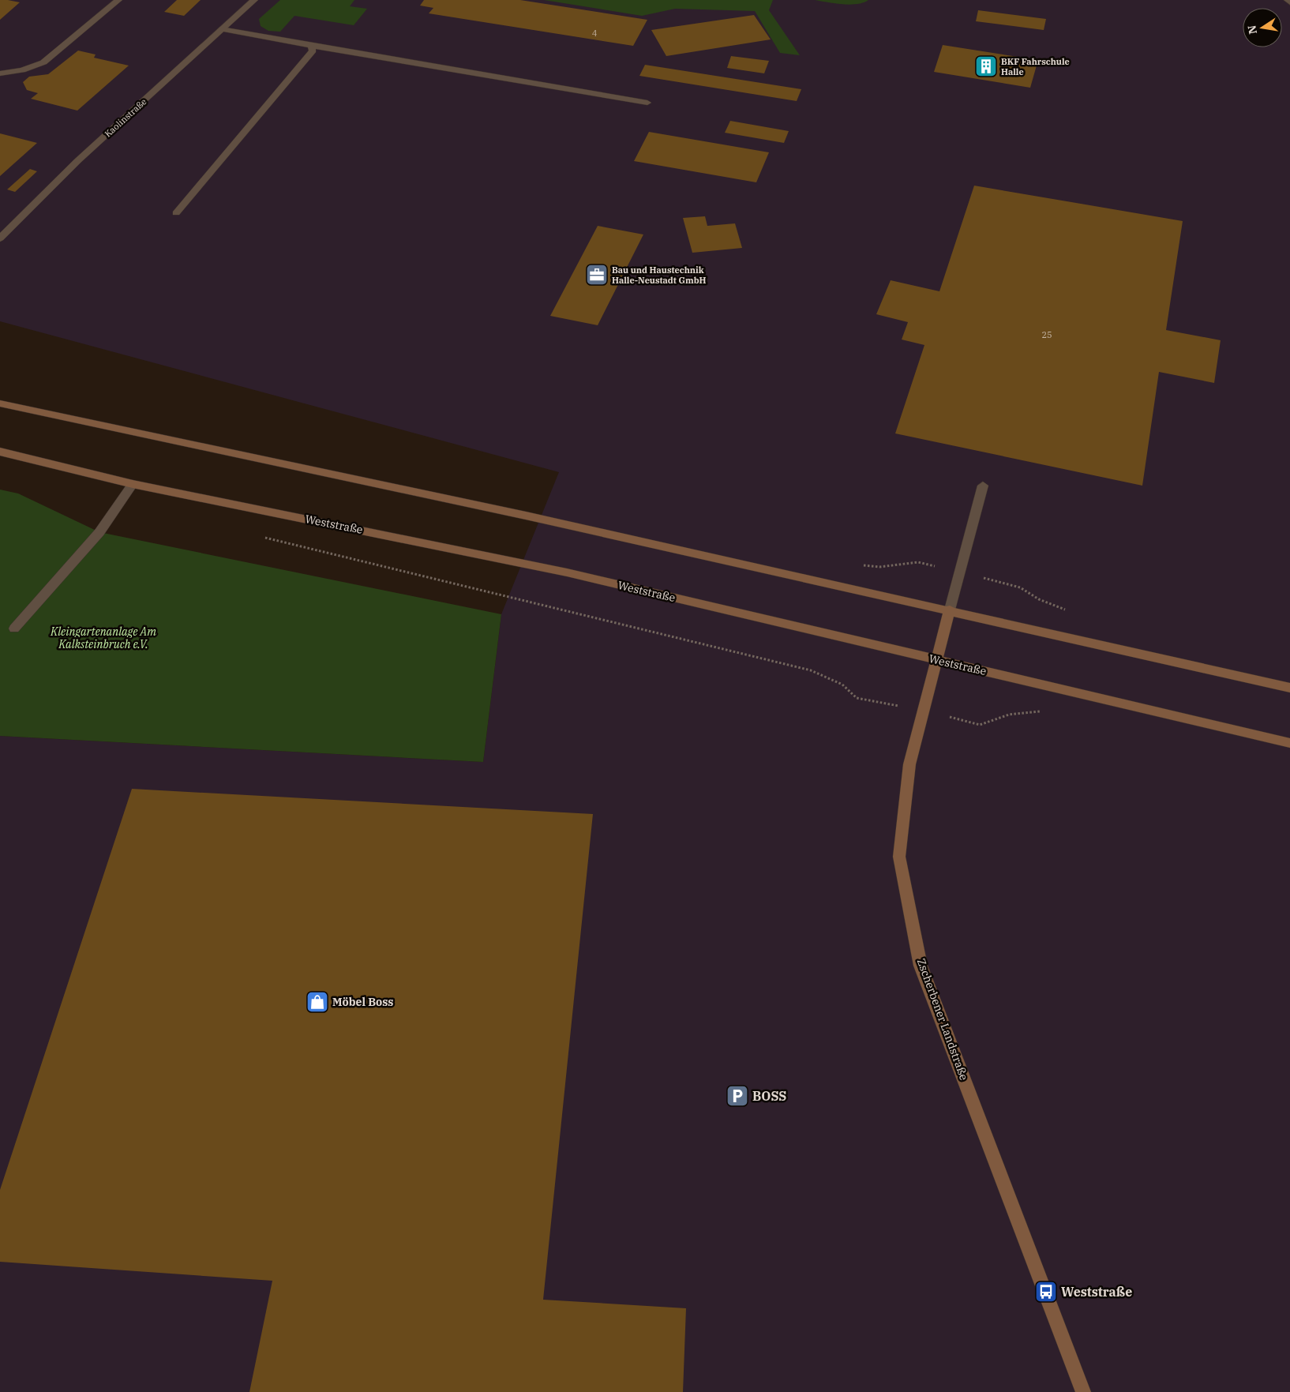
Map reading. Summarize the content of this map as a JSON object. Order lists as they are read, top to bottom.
{
  "streets": {
    "main road": ["Weststraße", "Zscherbener Landstraße"],
    "street": ["Kaolinstraße"]
  },
  "crossings": [
    ["Weststraße", "Zscherbener Landstraße"]
  ],
  "parks": ["Kleingartenanlage Am Kalksteinbruch e.V."],
  "places": {
    "building": ["BKF Fahrschule Halle"],
    "office": ["Bau und Haustechnik Halle-Neustadt GmbH"],
    "shop": ["Möbel Boss"],
    "parking": ["BOSS"],
    "bus stop": ["Weststraße"]
  },
  "house_numbers": ["4", "25"],
  "north": "left"
}
